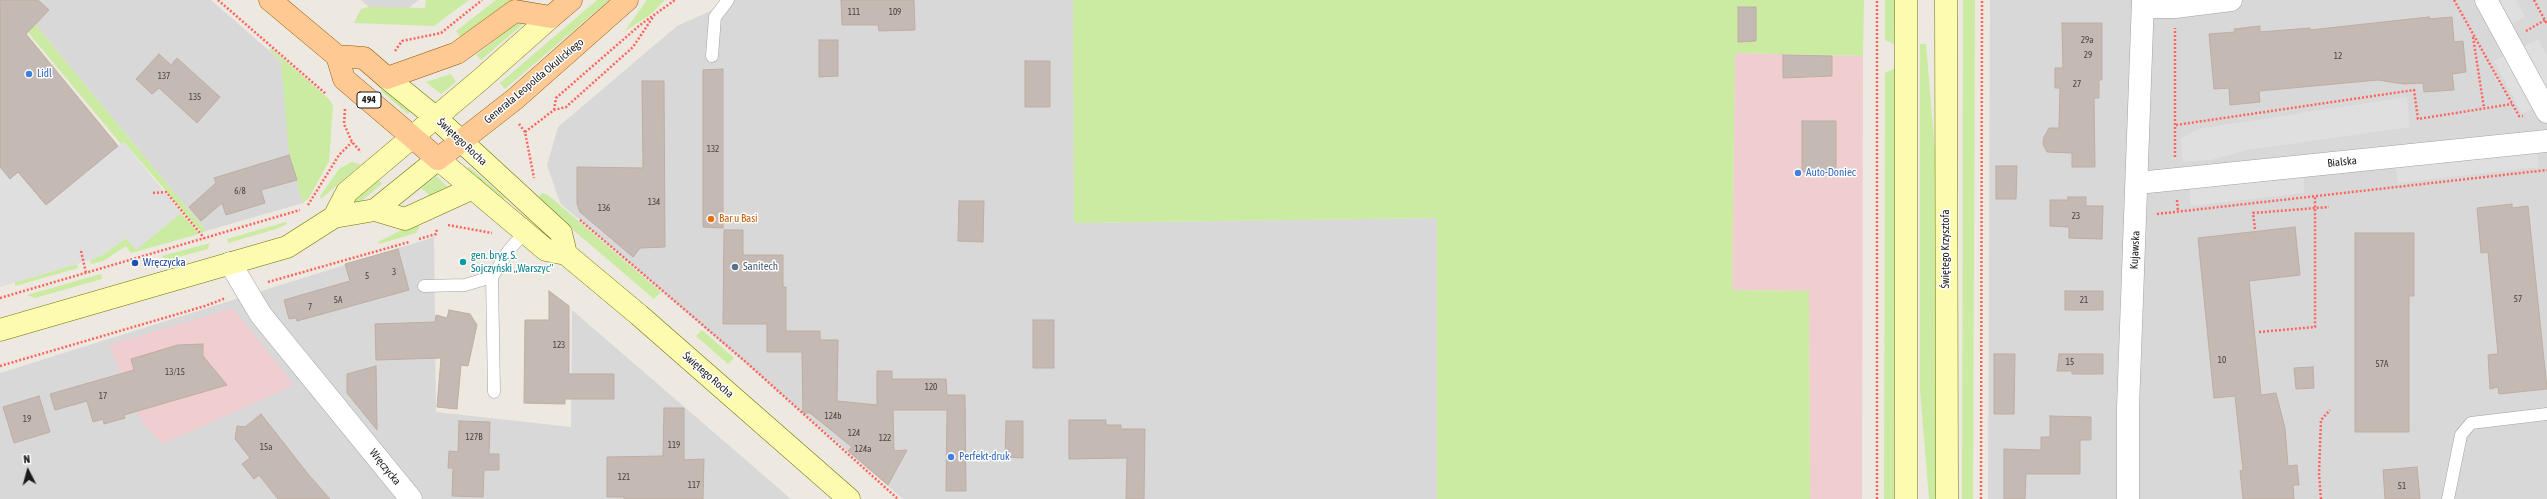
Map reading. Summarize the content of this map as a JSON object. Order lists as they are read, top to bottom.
{
  "streets": {
    "main road": [
      "Generała Leopolda Okulickiego",
      "494",
      "Świętego Rocha",
      "Świętego Krzysztofa"
    ],
    "street": ["Bialska", "Kujawska", "Wręczycka"]
  },
  "crossings": [
    ["Generała Leopolda Okulickiego", "Świętego Rocha"],
    ["Bialska", "Kujawska"]
  ],
  "places": [
    "Lidl",
    "Auto-Doniec",
    "Bar u Basi",
    "gen. bryg. S. Sojczyński „Warszyc\"",
    "Wręczycka",
    "Sanitech",
    "Perfekt-druk"
  ],
  "house_numbers": [
    "111",
    "109",
    "29a",
    "29",
    "12",
    "137",
    "27",
    "135",
    "132",
    "6/8",
    "134",
    "136",
    "23",
    "3",
    "5",
    "57",
    "5A",
    "21",
    "7",
    "123",
    "10",
    "15",
    "57A",
    "13/15",
    "120",
    "17",
    "124b",
    "19",
    "124",
    "127B",
    "122",
    "119",
    "15a",
    "124a",
    "121",
    "117",
    "51"
  ],
  "north": "top"
}
